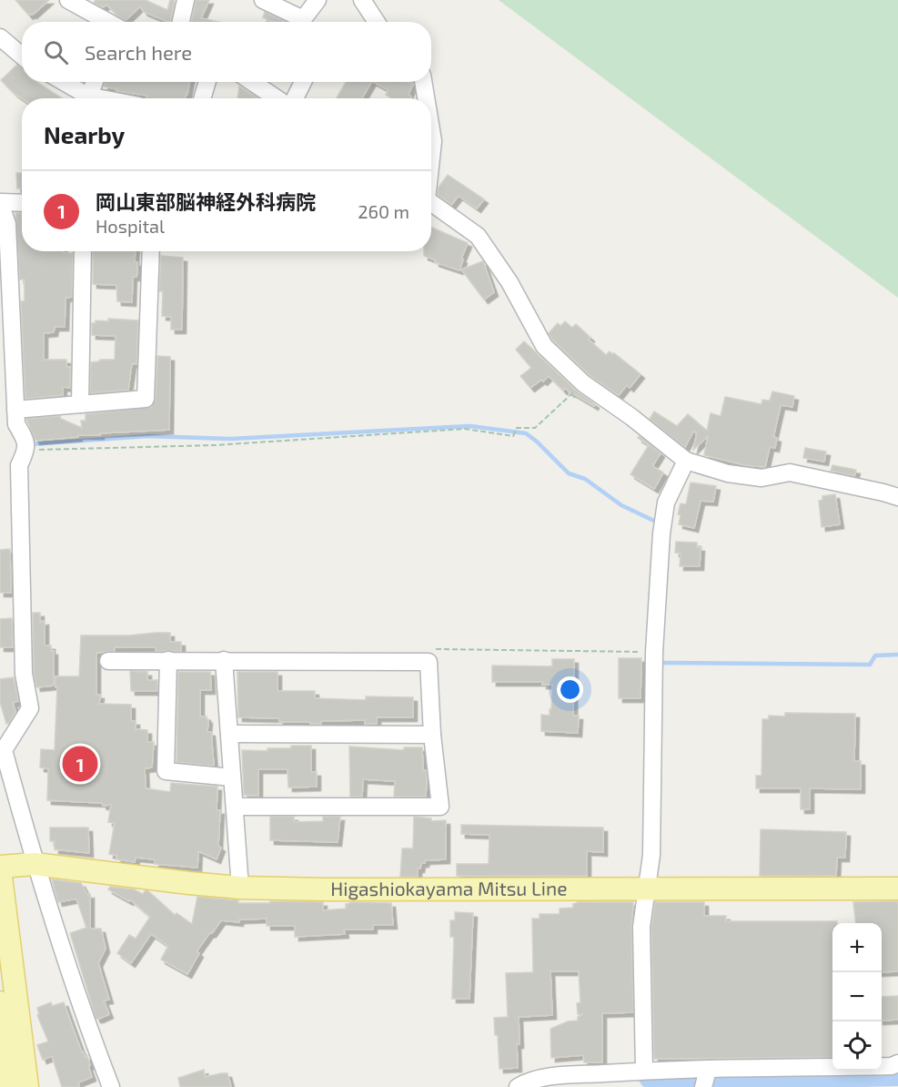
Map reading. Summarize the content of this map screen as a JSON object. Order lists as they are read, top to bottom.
{
  "streets": {
    "main road": ["Higashiokayama Mitsu Line"]
  },
  "page": {
    "search": "Search here",
    "heading": "Nearby",
    "list": [
      {
        "mark": "1",
        "name": "岡山東部脳神経外科病院",
        "note": "Hospital",
        "value": "260 m"
      }
    ],
    "pins": "1",
    "map_buttons": ["+", "−"]
  }
}
